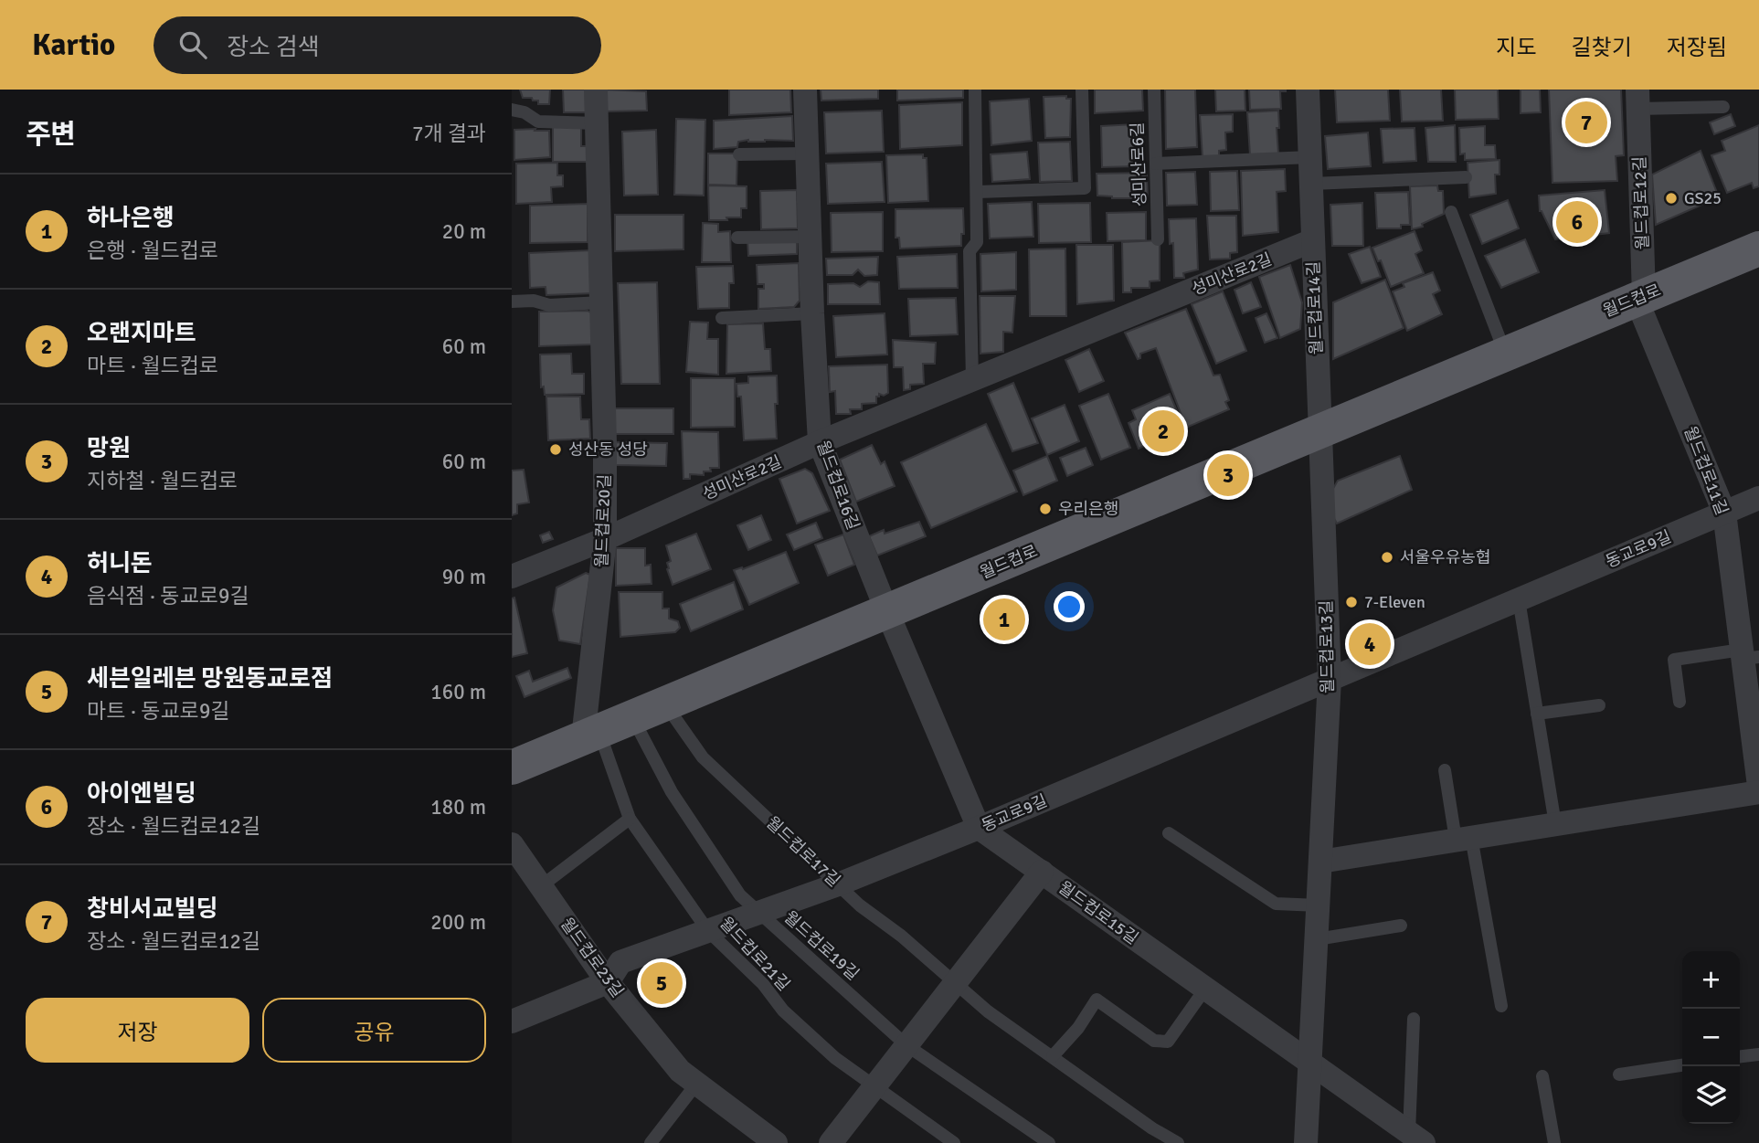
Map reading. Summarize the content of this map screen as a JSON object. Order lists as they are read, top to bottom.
{
  "streets": {
    "main road": ["월드컵로"],
    "street": [
      "월드컵로12길",
      "성미산로2길",
      "월드컵로14길",
      "월드컵로11길",
      "월드컵로16길",
      "월드컵로20길",
      "동교로9길",
      "월드컵로13길",
      "월드컵로15길",
      "월드컵로23길"
    ],
    "lane": [
      "성미산로6길",
      "월드컵로17길",
      "월드컵로19길",
      "월드컵로21길"
    ]
  },
  "crossings": [
    ["월드컵로12길", "월드컵로"],
    ["월드컵로12길", "월드컵로11길"],
    ["성미산로2길", "월드컵로14길"],
    ["성미산로2길", "월드컵로16길"],
    ["성미산로2길", "월드컵로20길"],
    ["월드컵로", "월드컵로14길"],
    ["월드컵로", "월드컵로11길"],
    ["월드컵로", "월드컵로16길"],
    ["월드컵로", "월드컵로20길"],
    ["월드컵로", "월드컵로13길"],
    ["월드컵로", "월드컵로17길"],
    ["월드컵로", "월드컵로19길"],
    ["월드컵로", "월드컵로21길"],
    ["월드컵로14길", "월드컵로13길"],
    ["월드컵로11길", "동교로9길"],
    ["월드컵로20길", "월드컵로21길"],
    ["동교로9길", "월드컵로13길"],
    ["동교로9길", "월드컵로17길"],
    ["동교로9길", "월드컵로15길"],
    ["동교로9길", "월드컵로19길"],
    ["동교로9길", "월드컵로21길"],
    ["동교로9길", "월드컵로23길"],
    ["월드컵로13길", "월드컵로15길"]
  ],
  "places": [
    "GS25",
    "성산동 성당",
    "우리은행",
    "서울우유농협",
    "7-Eleven"
  ],
  "page": {
    "header": "Kartio",
    "search": "장소 검색",
    "nav": ["지도", "길찾기", "저장됨"],
    "heading": ["주변", "7개 결과"],
    "pins": [
      "7",
      "6",
      "2",
      "3",
      "1",
      "4",
      "5"
    ],
    "list": [
      {
        "mark": "1",
        "name": "하나은행",
        "note": "은행 · 월드컵로",
        "value": "20 m"
      },
      {
        "mark": "2",
        "name": "오랜지마트",
        "note": "마트 · 월드컵로",
        "value": "60 m"
      },
      {
        "mark": "3",
        "name": "망원",
        "note": "지하철 · 월드컵로",
        "value": "60 m"
      },
      {
        "mark": "4",
        "name": "허니돈",
        "note": "음식점 · 동교로9길",
        "value": "90 m"
      },
      {
        "mark": "5",
        "name": "세븐일레븐 망원동교로점",
        "note": "마트 · 동교로9길",
        "value": "160 m"
      },
      {
        "mark": "6",
        "name": "아이엔빌딩",
        "note": "장소 · 월드컵로12길",
        "value": "180 m"
      },
      {
        "mark": "7",
        "name": "창비서교빌딩",
        "note": "장소 · 월드컵로12길",
        "value": "200 m"
      }
    ],
    "map_buttons": ["+", "−"],
    "buttons": ["저장", "공유"]
  }
}
